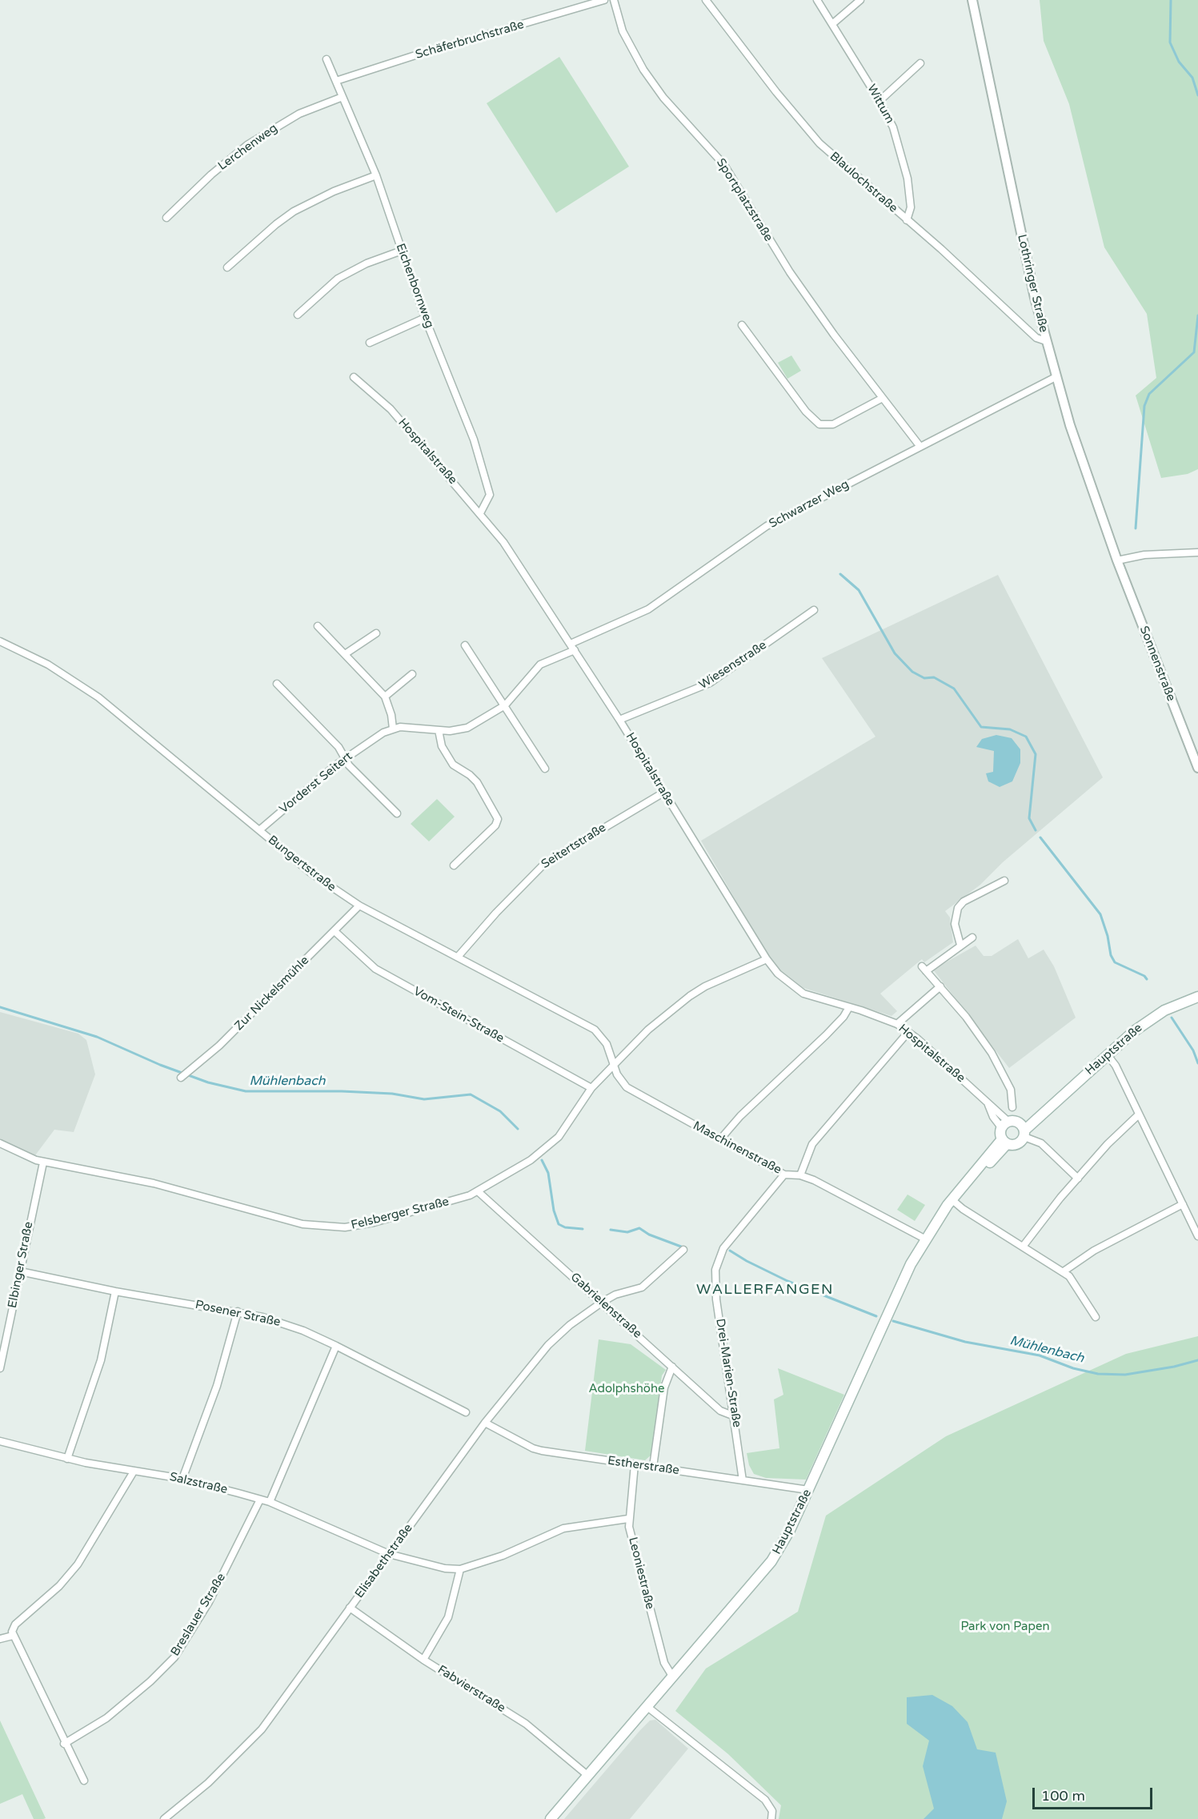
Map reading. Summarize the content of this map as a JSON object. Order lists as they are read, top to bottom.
{
  "streets": {
    "main road": ["Hauptstraße"],
    "street": [
      "Schäferbruchstraße",
      "Wittum",
      "Lerchenweg",
      "Blaulochstraße",
      "Sportplatzstraße",
      "Lothringer Straße",
      "Eichenbornweg",
      "Hospitalstraße",
      "Schwarzer Weg",
      "Sonnenstraße",
      "Wiesenstraße",
      "Vorderst Seitert",
      "Seitertstraße",
      "Bungertstraße",
      "Zur Nickelsmühle",
      "Vom-Stein-Straße",
      "Maschinenstraße",
      "Felsberger Straße",
      "Elbinger Straße",
      "Gabrielenstraße",
      "Posener Straße",
      "Drei-Marien-Straße",
      "Estherstraße",
      "Salzstraße",
      "Elisabethstraße",
      "Leoniestraße",
      "Breslauer Straße",
      "Fabvierstraße"
    ]
  },
  "crossings": [
    ["Schäferbruchstraße", "Eichenbornweg"],
    ["Wittum", "Blaulochstraße"],
    ["Lerchenweg", "Eichenbornweg"],
    ["Blaulochstraße", "Lothringer Straße"],
    ["Sportplatzstraße", "Schwarzer Weg"],
    ["Lothringer Straße", "Schwarzer Weg"],
    ["Lothringer Straße", "Sonnenstraße"],
    ["Eichenbornweg", "Hospitalstraße"],
    ["Hospitalstraße", "Schwarzer Weg"],
    ["Hospitalstraße", "Wiesenstraße"],
    ["Hospitalstraße", "Seitertstraße"],
    ["Hospitalstraße", "Felsberger Straße"],
    ["Vorderst Seitert", "Bungertstraße"],
    ["Seitertstraße", "Bungertstraße"],
    ["Bungertstraße", "Zur Nickelsmühle"],
    ["Bungertstraße", "Maschinenstraße"],
    ["Bungertstraße", "Felsberger Straße"],
    ["Zur Nickelsmühle", "Vom-Stein-Straße"],
    ["Vom-Stein-Straße", "Felsberger Straße"],
    ["Hauptstraße", "Maschinenstraße"],
    ["Hauptstraße", "Estherstraße"],
    ["Hauptstraße", "Leoniestraße"],
    ["Hauptstraße", "Fabvierstraße"],
    ["Maschinenstraße", "Felsberger Straße"],
    ["Maschinenstraße", "Drei-Marien-Straße"],
    ["Felsberger Straße", "Elbinger Straße"],
    ["Felsberger Straße", "Gabrielenstraße"],
    ["Elbinger Straße", "Posener Straße"],
    ["Gabrielenstraße", "Drei-Marien-Straße"],
    ["Gabrielenstraße", "Elisabethstraße"],
    ["Drei-Marien-Straße", "Estherstraße"],
    ["Estherstraße", "Elisabethstraße"],
    ["Estherstraße", "Leoniestraße"],
    ["Salzstraße", "Elisabethstraße"],
    ["Salzstraße", "Breslauer Straße"],
    ["Elisabethstraße", "Fabvierstraße"]
  ],
  "districts": ["WALLERFANGEN"],
  "water": ["Mühlenbach"],
  "parks": ["Adolphshöhe", "Park von Papen"],
  "scale_bar": "100 m"
}
